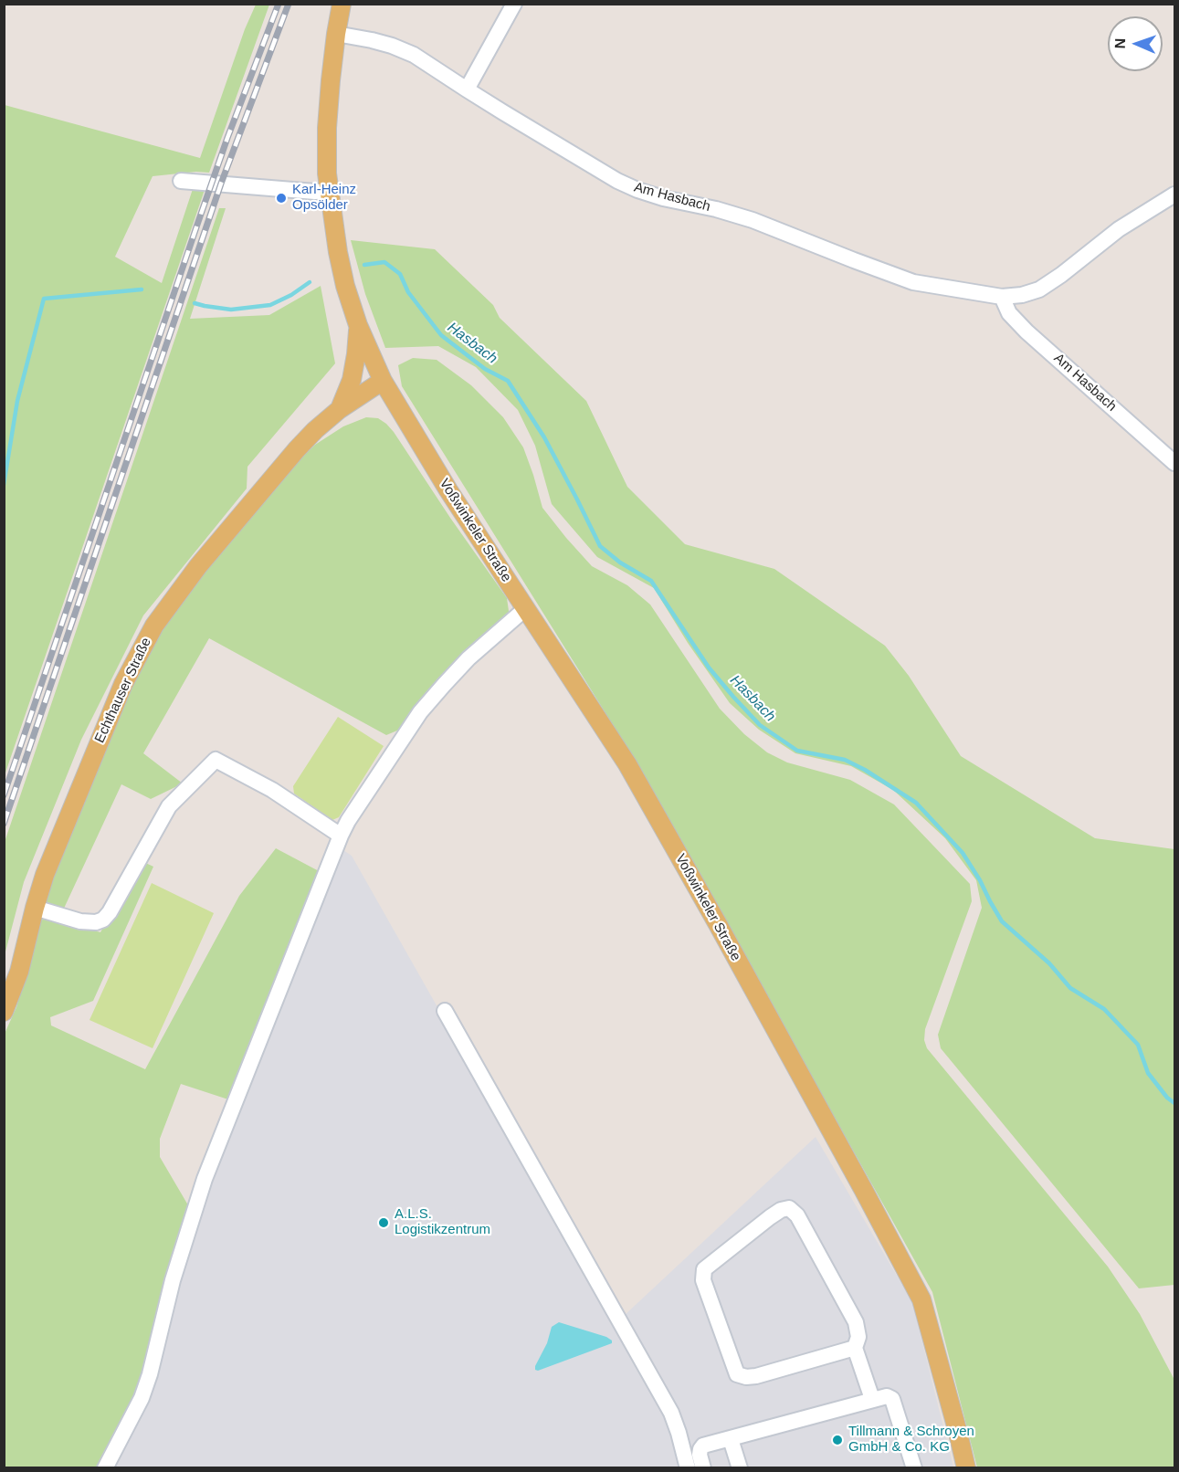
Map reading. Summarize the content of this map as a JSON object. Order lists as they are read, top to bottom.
{
  "streets": {
    "main road": ["Voßwinkeler Straße", "Echthauser Straße"],
    "street": ["Am Hasbach"]
  },
  "crossings": [
    ["Am Hasbach", "Voßwinkeler Straße"],
    ["Voßwinkeler Straße", "Echthauser Straße"]
  ],
  "water": ["Hasbach"],
  "places": ["Karl-Heinz Opsölder", "A.L.S. Logistikzentrum", "Tillmann & Schroyen GmbH & Co. KG"],
  "north": "left"
}
